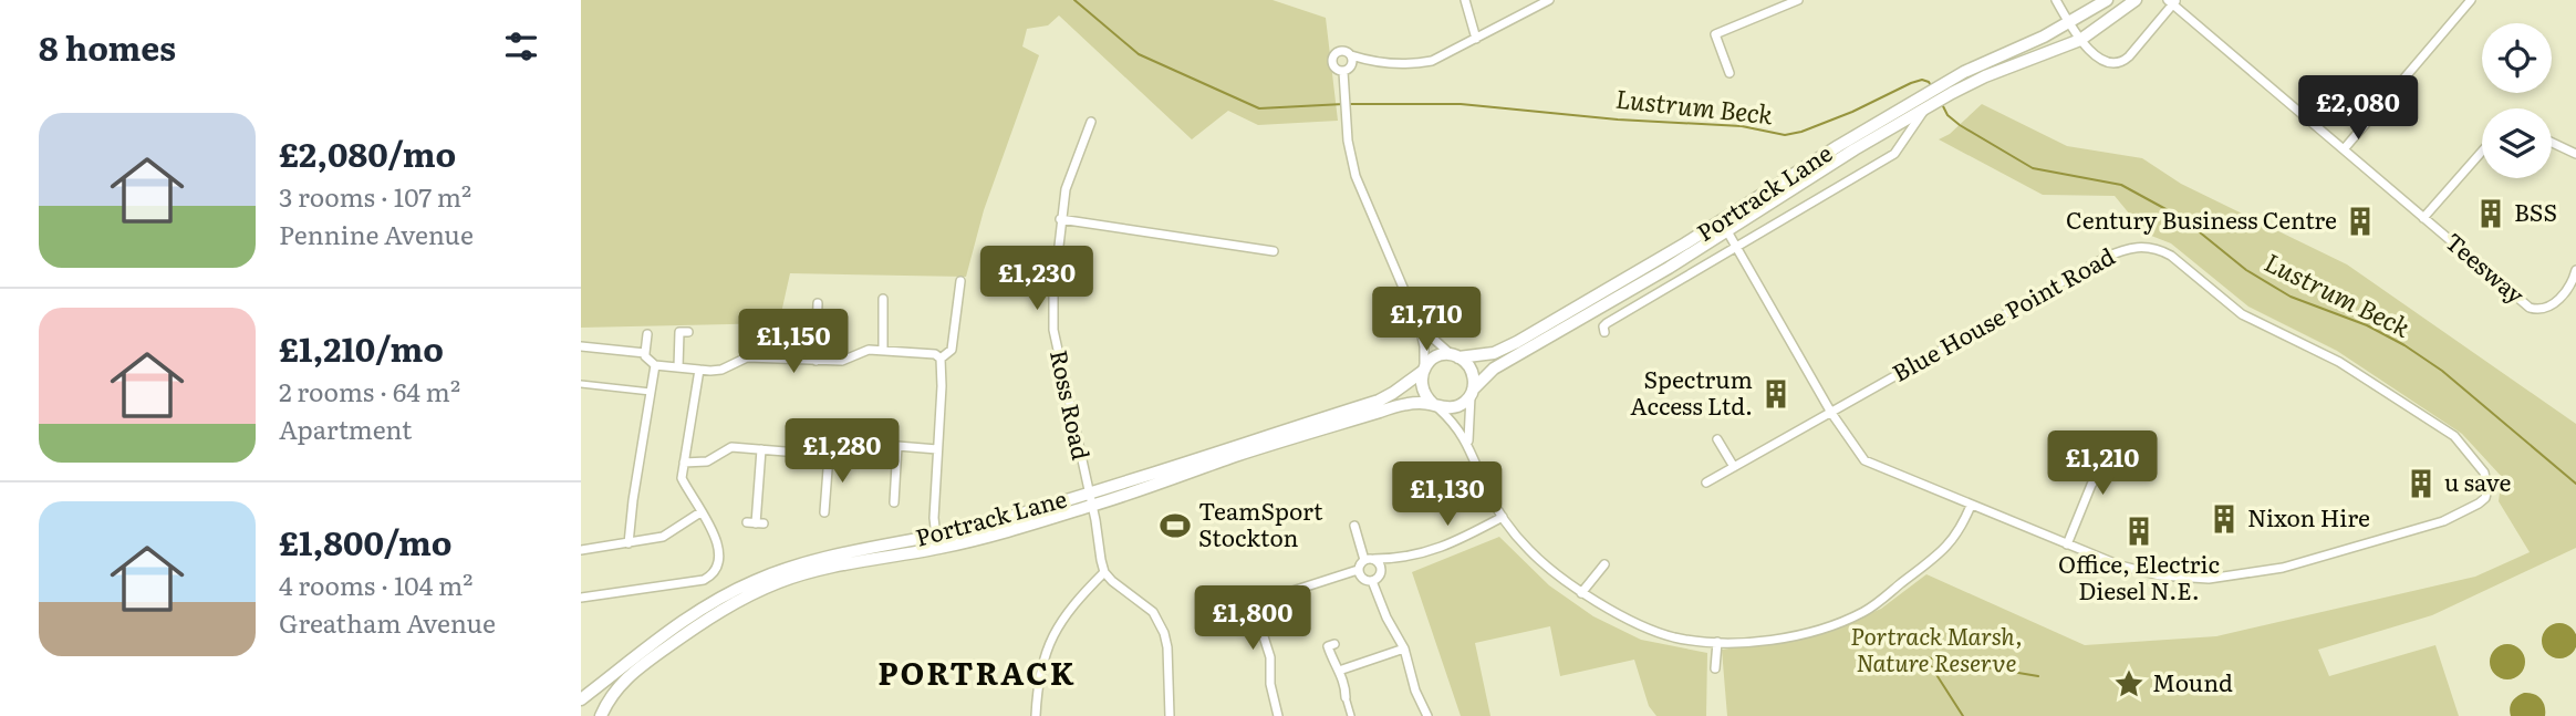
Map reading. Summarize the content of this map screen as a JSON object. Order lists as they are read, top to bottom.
{
  "streets": {
    "main road": ["Portrack Lane"],
    "street": ["Teesway", "Blue House Point Road", "Ross Road"]
  },
  "crossings": [
    ["Portrack Lane", "Ross Road"]
  ],
  "districts": ["PORTRACK"],
  "water": ["Lustrum Beck"],
  "parks": ["Portrack Marsh, Nature Reserve"],
  "places": {
    "building": [
      "BSS",
      "Century Business Centre",
      "Spectrum Access Ltd.",
      "u save",
      "Nixon Hire",
      "Office, Electric Diesel N.E."
    ],
    "sports": ["TeamSport Stockton"],
    "place": ["Mound"]
  },
  "page": {
    "heading": "8 homes",
    "price": [
      "£2,080",
      "£1,230",
      "£1,710",
      "£1,150",
      "£1,280",
      "£1,210",
      "£1,130",
      "£1,800"
    ],
    "list": [
      {
        "name": "£2,080/mo",
        "note": "3 rooms · 107 m² · Pennine Avenue"
      },
      {
        "name": "£1,210/mo",
        "note": "2 rooms · 64 m² · Apartment"
      },
      {
        "name": "£1,800/mo",
        "note": "4 rooms · 104 m² · Greatham Avenue"
      }
    ]
  }
}
